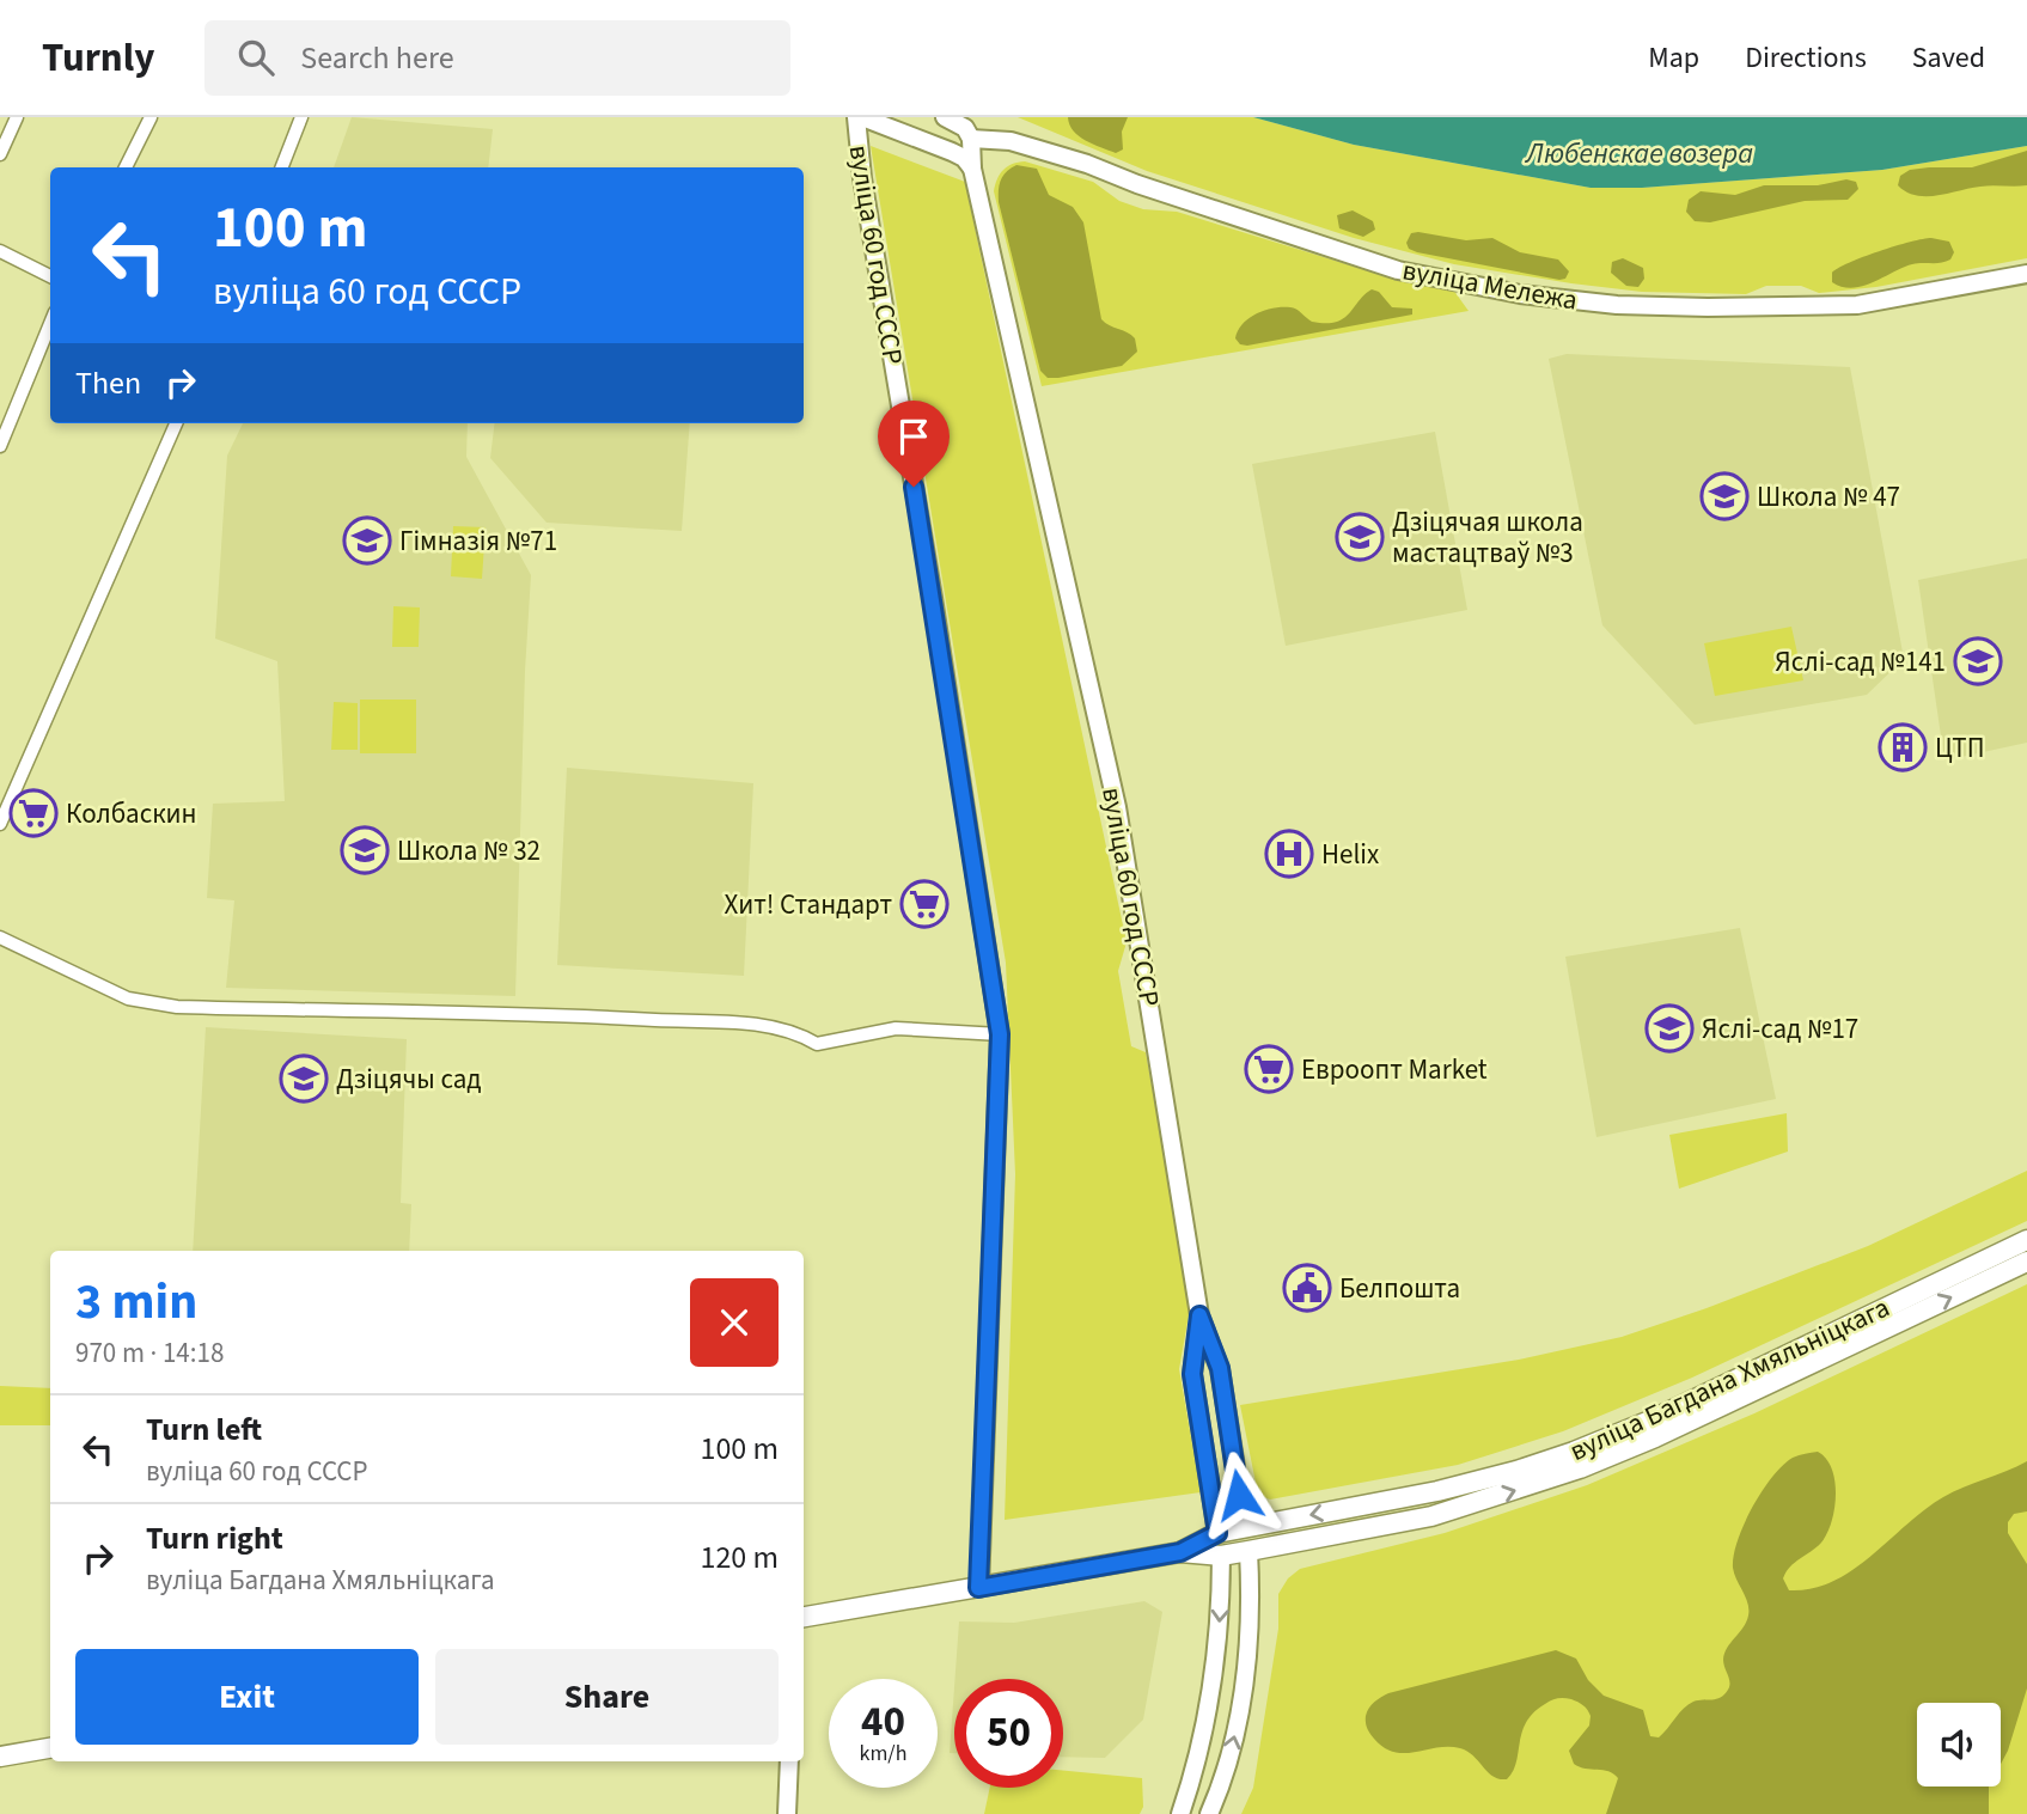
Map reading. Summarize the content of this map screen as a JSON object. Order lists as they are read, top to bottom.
{
  "streets": {
    "main road": ["вуліца 60 год СССР", "вуліца Мележа", "вуліца Багдана Хмяльніцкага"]
  },
  "crossings": [
    ["вуліца 60 год СССР", "вуліца Мележа"],
    ["вуліца 60 год СССР", "вуліца Багдана Хмяльніцкага"]
  ],
  "water": ["Любенскае возера"],
  "places": {
    "school or university": [
      "Школа № 47",
      "Дзіцячая школа мастацтваў №3",
      "Гімназія №71",
      "Яслі-сад №141",
      "Школа № 32",
      "Яслі-сад №17",
      "Дзіцячы сад"
    ],
    "building": ["ЦТП"],
    "supermarket": ["Колбаскин", "Хит! Стандарт", "Евроопт Market"],
    "hospital": ["Helix"],
    "public building": ["Белпошта"]
  },
  "page": {
    "header": "Turnly",
    "search": "Search here",
    "nav": ["Map", "Directions", "Saved"],
    "turn": ["100 m", "вуліца 60 год СССР"],
    "then": "Then",
    "heading": ["3 min", "970 m · 14:18"],
    "list": [
      {
        "name": "Turn left",
        "note": "вуліца 60 год СССР",
        "value": "100 m"
      },
      {
        "name": "Turn right",
        "note": "вуліца Багдана Хмяльніцкага",
        "value": "120 m"
      }
    ],
    "buttons": ["Exit", "Share"],
    "speed": "40 km/h",
    "limit": "50"
  }
}
